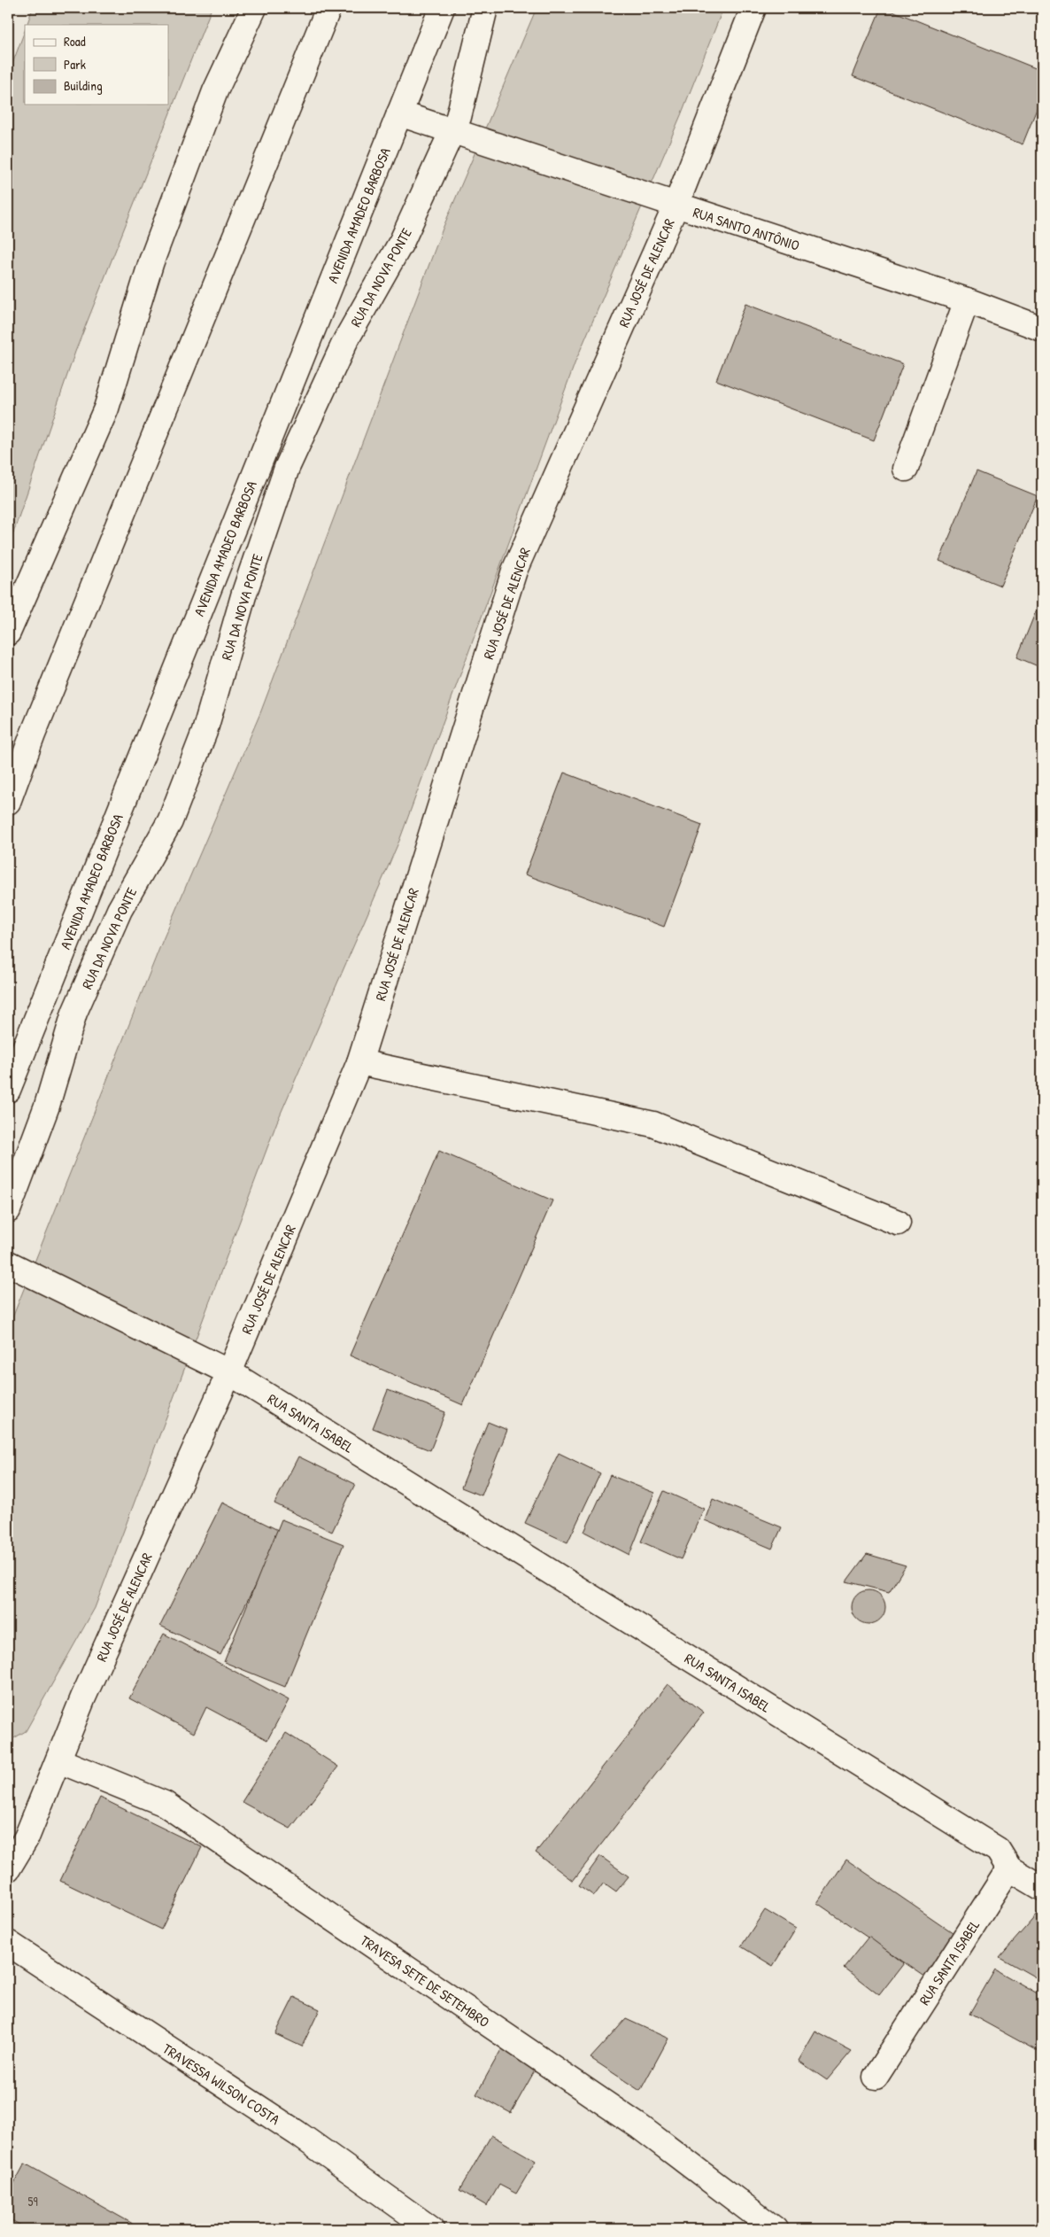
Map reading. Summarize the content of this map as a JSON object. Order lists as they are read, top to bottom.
{
  "streets": {
    "street": [
      "AVENIDA AMADEO BARBOSA",
      "RUA SANTO ANTÔNIO",
      "RUA JOSÉ DE ALENCAR",
      "RUA DA NOVA PONTE",
      "RUA SANTA ISABEL",
      "TRAVESA SETE DE SETEMBRO",
      "TRAVESSA WILSON COSTA"
    ]
  },
  "crossings": [
    ["AVENIDA AMADEO BARBOSA", "RUA SANTO ANTÔNIO"],
    ["RUA SANTO ANTÔNIO", "RUA JOSÉ DE ALENCAR"],
    ["RUA SANTO ANTÔNIO", "RUA DA NOVA PONTE"],
    ["RUA JOSÉ DE ALENCAR", "RUA SANTA ISABEL"],
    ["RUA JOSÉ DE ALENCAR", "TRAVESA SETE DE SETEMBRO"]
  ],
  "house_numbers": ["59"],
  "legend": ["Road", "Park", "Building"]
}
